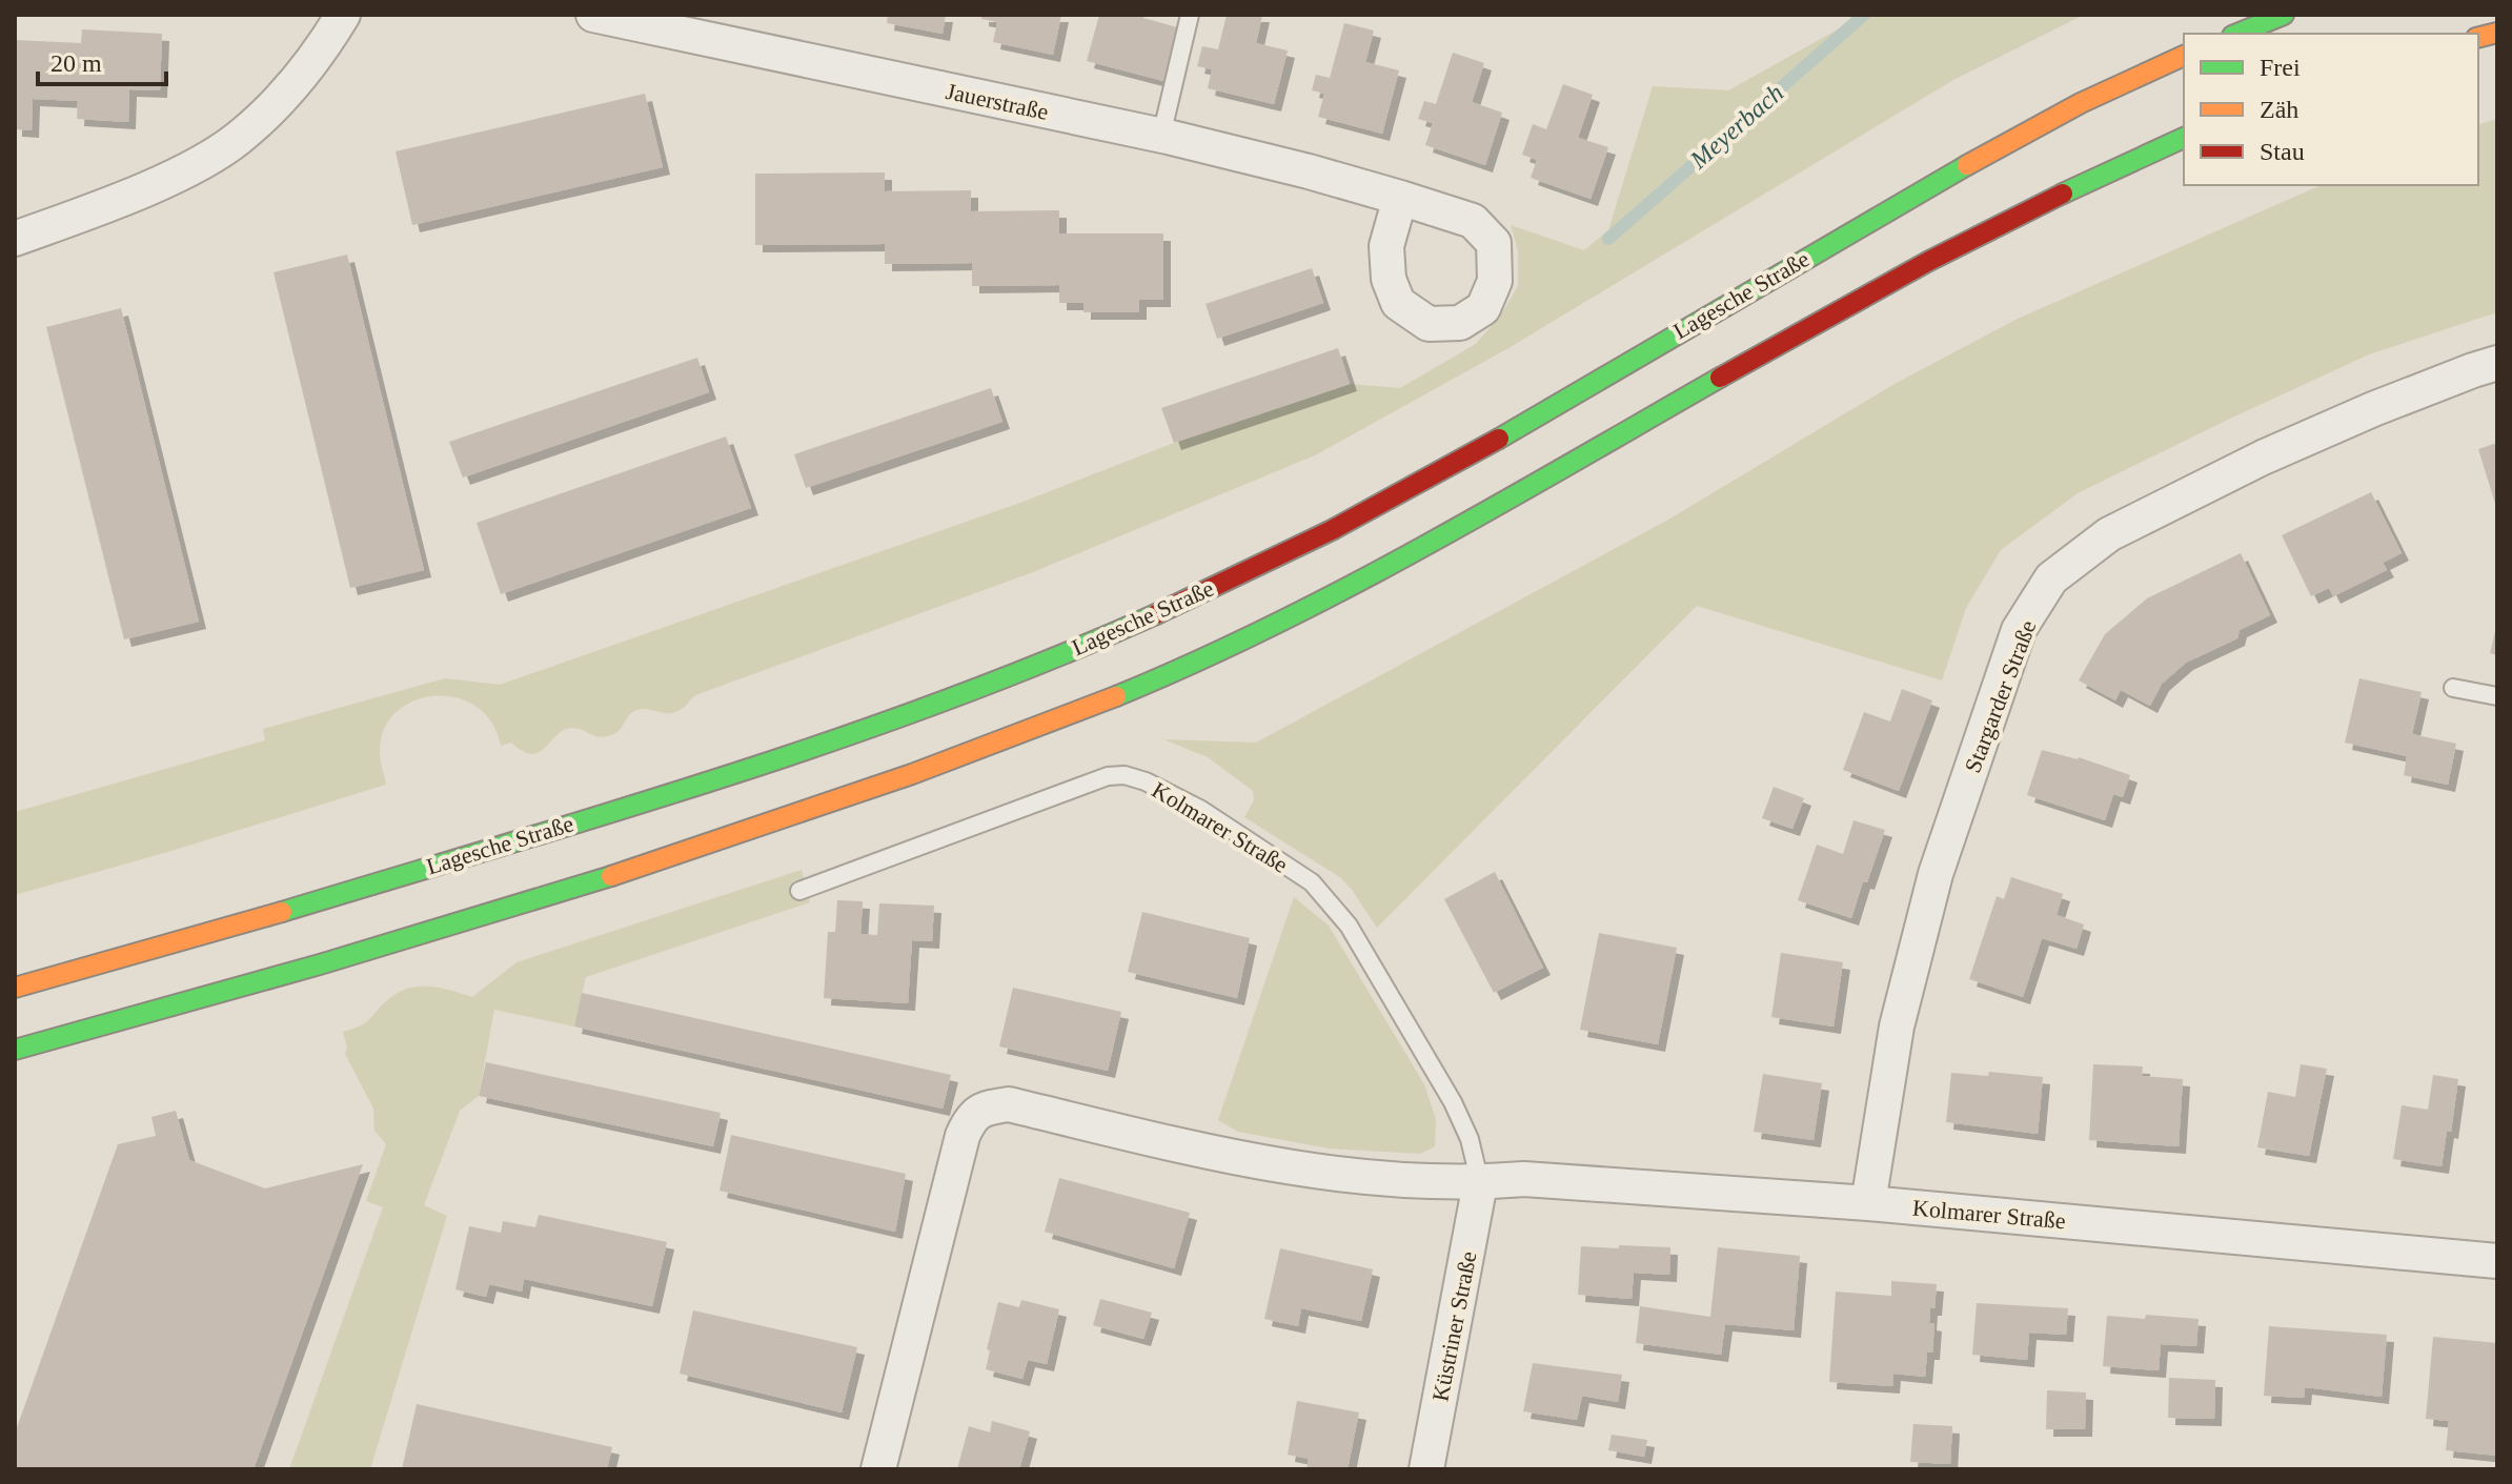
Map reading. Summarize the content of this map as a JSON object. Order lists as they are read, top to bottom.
{
  "streets": {
    "main road": ["Lagesche Straße"],
    "street": [
      "Jauerstraße",
      "Stargarder Straße",
      "Kolmarer Straße",
      "Küstriner Straße"
    ]
  },
  "crossings": [
    ["Stargarder Straße", "Kolmarer Straße"],
    ["Kolmarer Straße", "Küstriner Straße"]
  ],
  "water": ["Meyerbach"],
  "legend": ["Frei", "Zäh", "Stau"],
  "scale_bar": "20 m"
}
